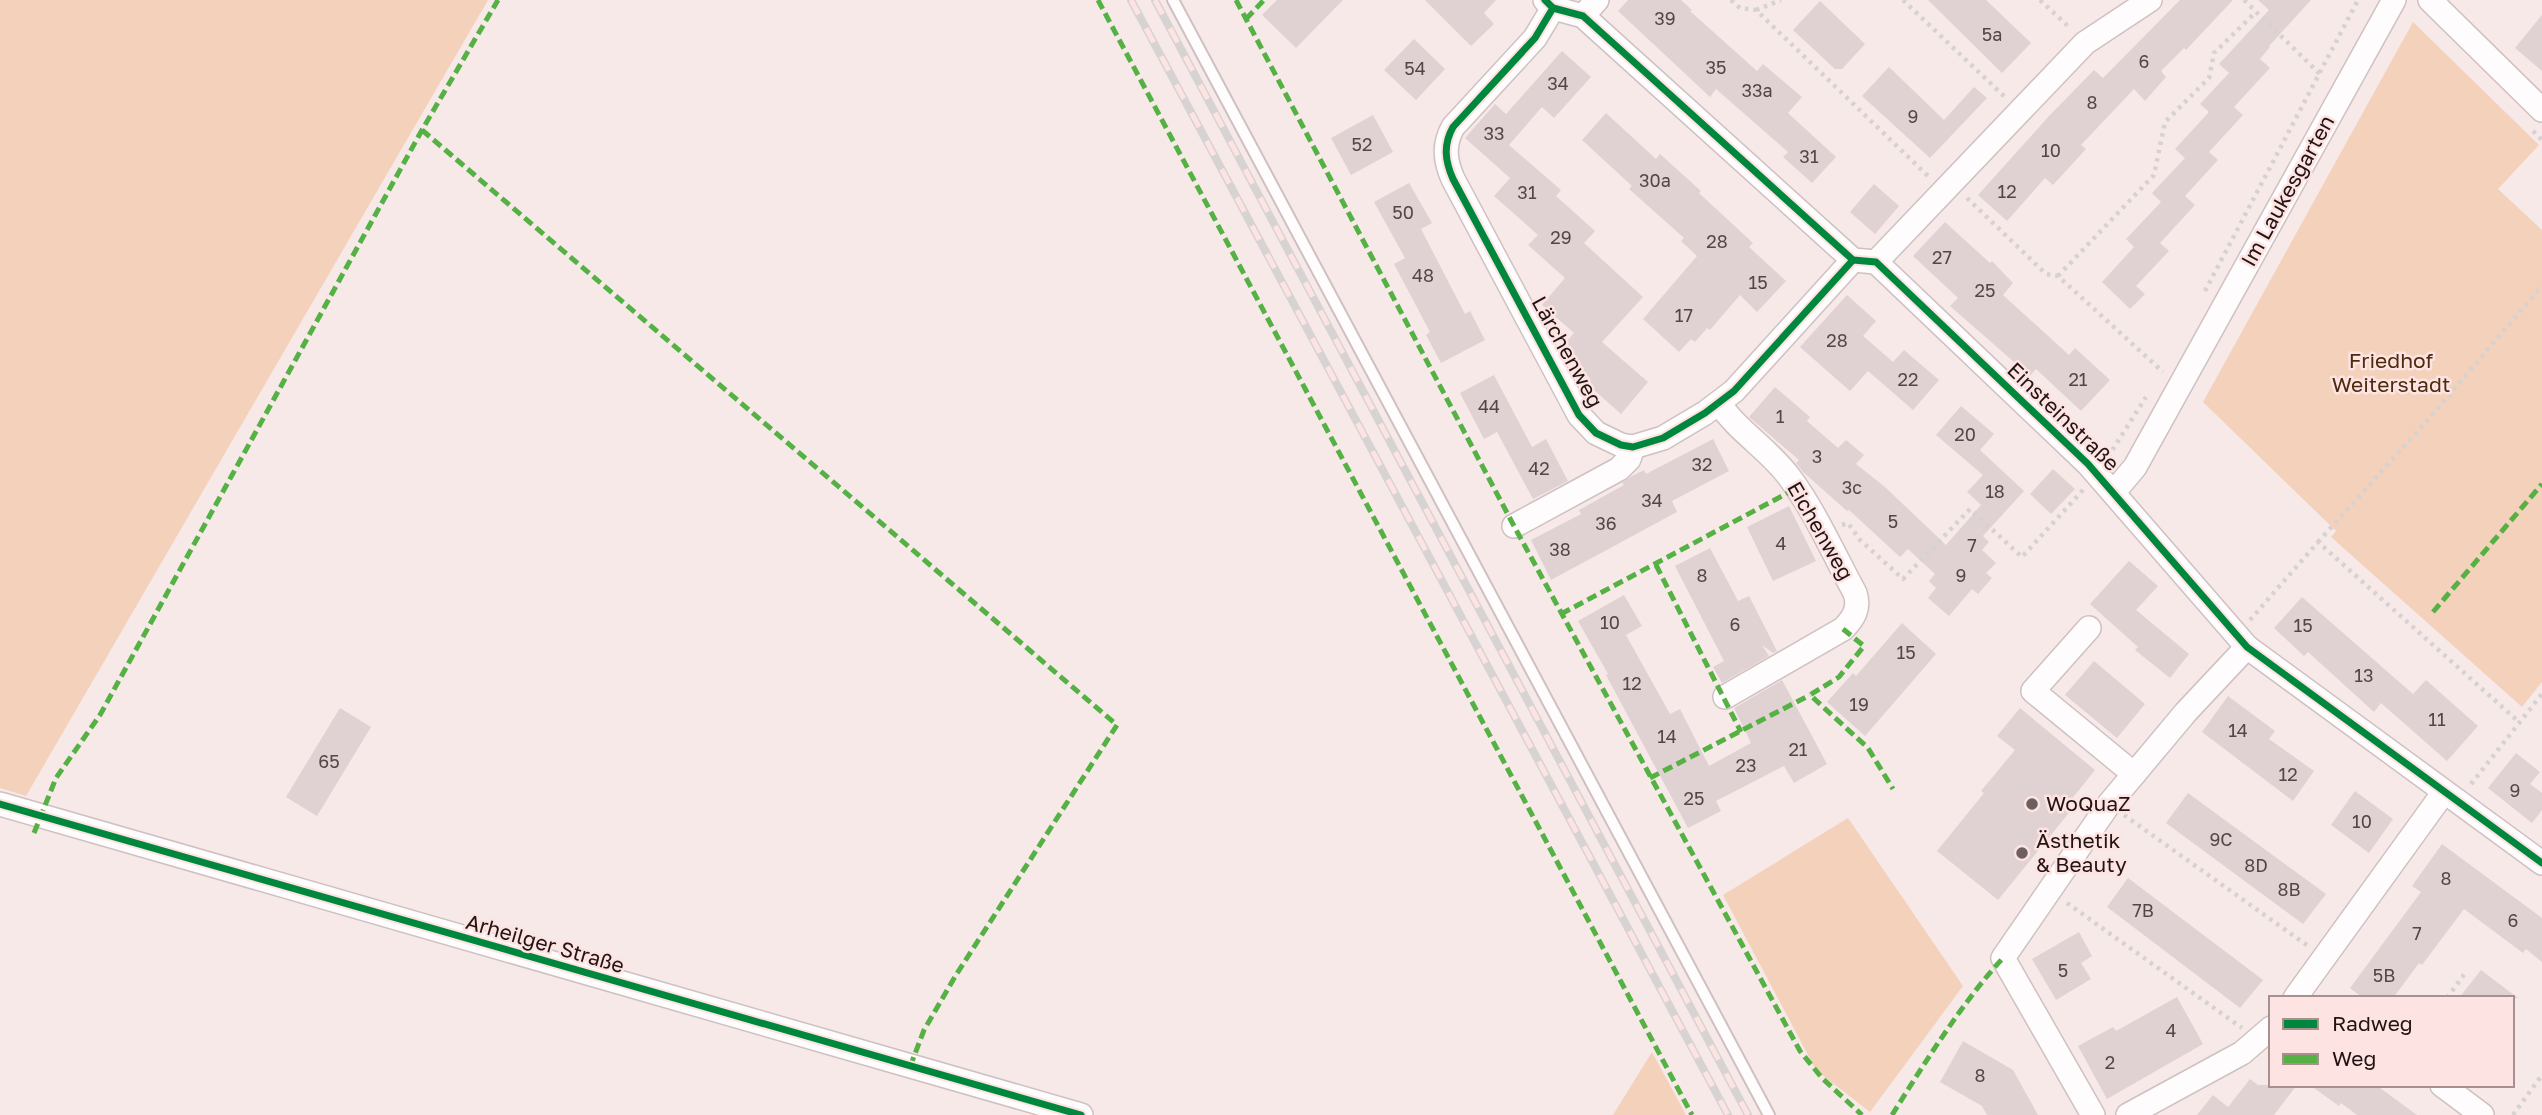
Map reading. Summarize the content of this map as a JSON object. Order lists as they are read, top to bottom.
{
  "streets": {
    "street": [
      "Im Laukesgarten",
      "Lärchenweg",
      "Einsteinstraße",
      "Eichenweg",
      "Arheilger Straße"
    ]
  },
  "crossings": [
    ["Im Laukesgarten", "Einsteinstraße"]
  ],
  "parks": ["Friedhof Weiterstadt"],
  "places": ["WoQuaZ", "Ästhetik & Beauty"],
  "house_numbers": [
    "39",
    "5a",
    "6",
    "35",
    "54",
    "34",
    "33a",
    "8",
    "9",
    "33",
    "52",
    "10",
    "31",
    "30a",
    "12",
    "31",
    "50",
    "29",
    "28",
    "27",
    "48",
    "15",
    "25",
    "17",
    "28",
    "22",
    "21",
    "44",
    "1",
    "20",
    "3",
    "32",
    "42",
    "3c",
    "18",
    "34",
    "5",
    "36",
    "4",
    "7",
    "38",
    "8",
    "9",
    "10",
    "6",
    "15",
    "15",
    "13",
    "12",
    "19",
    "11",
    "14",
    "14",
    "21",
    "65",
    "23",
    "12",
    "9",
    "25",
    "10",
    "9C",
    "8D",
    "8",
    "8B",
    "7B",
    "6",
    "7",
    "5",
    "5B",
    "4",
    "2",
    "8"
  ],
  "legend": ["Radweg", "Weg"]
}
